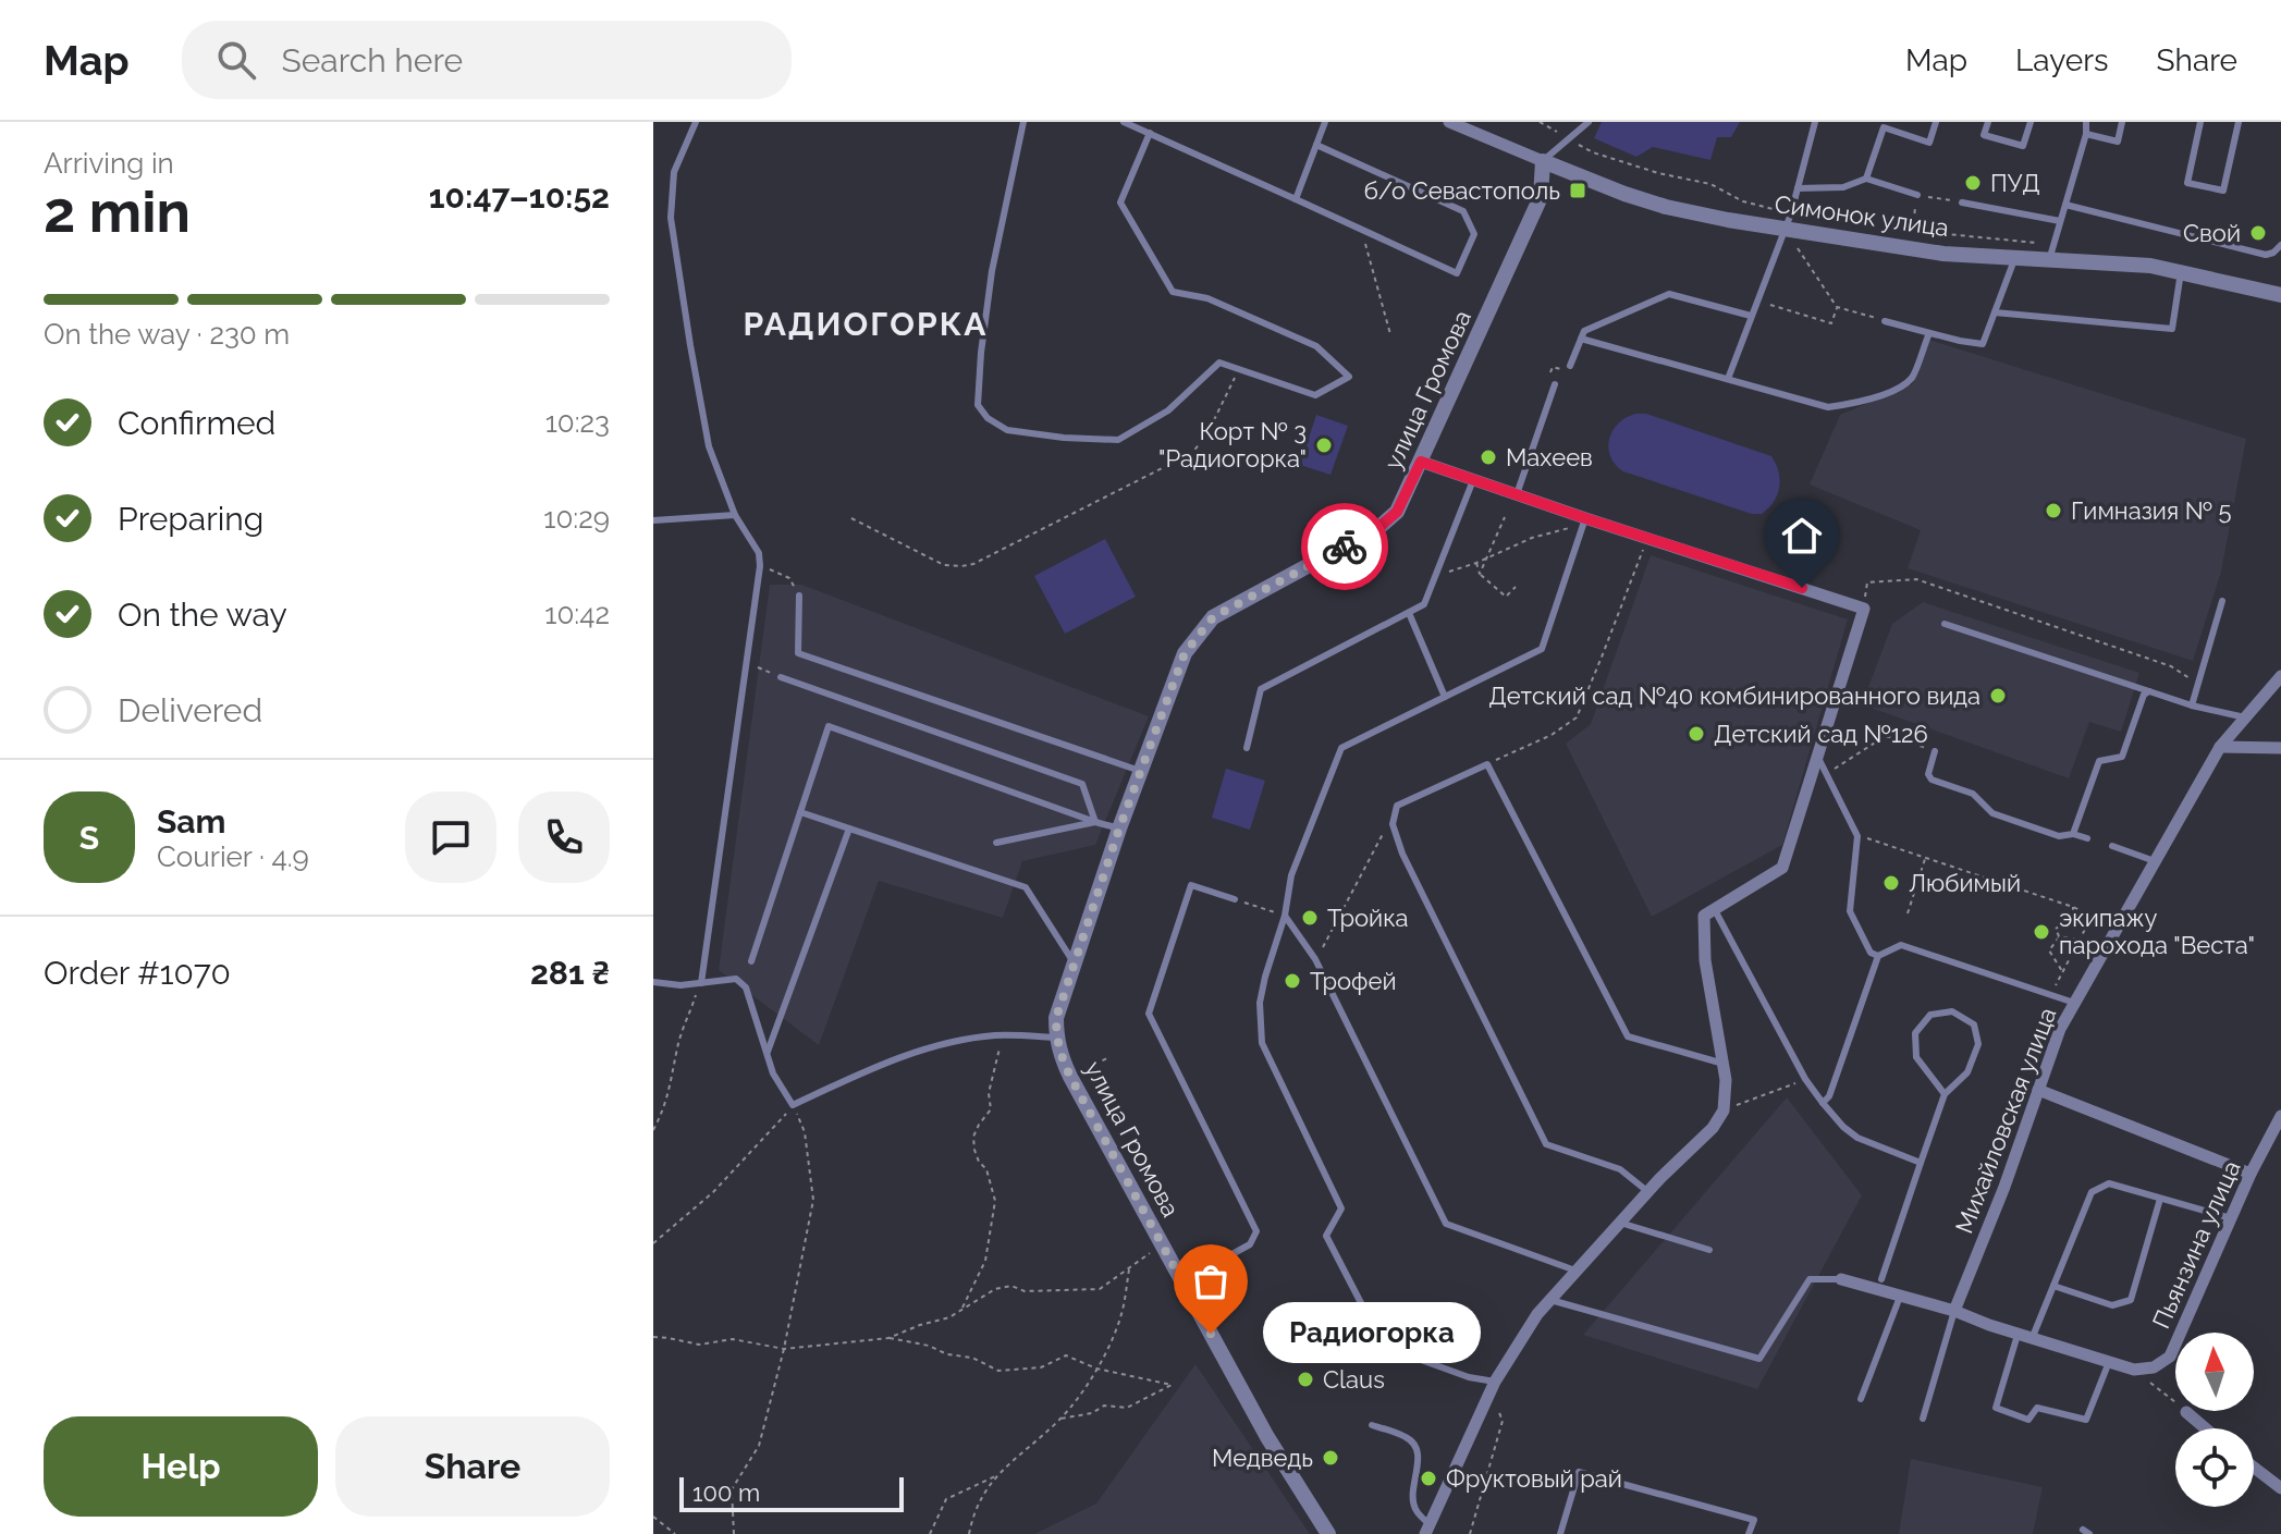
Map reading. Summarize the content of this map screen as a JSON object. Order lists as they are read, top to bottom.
{
  "streets": {
    "street": [
      "Симонок улица",
      "улица Громова",
      "Михайловская улица",
      "Пьянзина улица"
    ]
  },
  "crossings": [
    ["Симонок улица", "улица Громова"]
  ],
  "districts": ["РАДИОГОРКА"],
  "places": {
    "other": [
      "ПУД",
      "Свой",
      "Корт № 3 \"Радиогорка\"",
      "Махеев",
      "Гимназия № 5",
      "Детский сад №40 комбинированного вида",
      "Детский сад №126",
      "Любимый",
      "Тройка",
      "экипажу парохода \"Веста\"",
      "Трофей",
      "Радиогорка",
      "Claus",
      "Медведь",
      "Фруктовый рай"
    ],
    "transit": ["б/о Севастополь"]
  },
  "scale_bar": "100 m",
  "north": "top",
  "page": {
    "header": "Map",
    "search": "Search here",
    "nav": ["Map", "Layers", "Share"],
    "heading": ["2 min", "Arriving in", "10:47–10:52"],
    "panel": [
      "Sam",
      "Courier · 4.9",
      "Order #1070",
      "281 ₴"
    ],
    "bar": "On the way · 230 m",
    "list": [
      ["Confirmed", "10:23"],
      ["Preparing", "10:29"],
      ["On the way", "10:42"],
      "Delivered"
    ],
    "round": "S",
    "bubble": "Радиогорка",
    "buttons": ["Help", "Share"],
    "scale": "100 m"
  }
}
